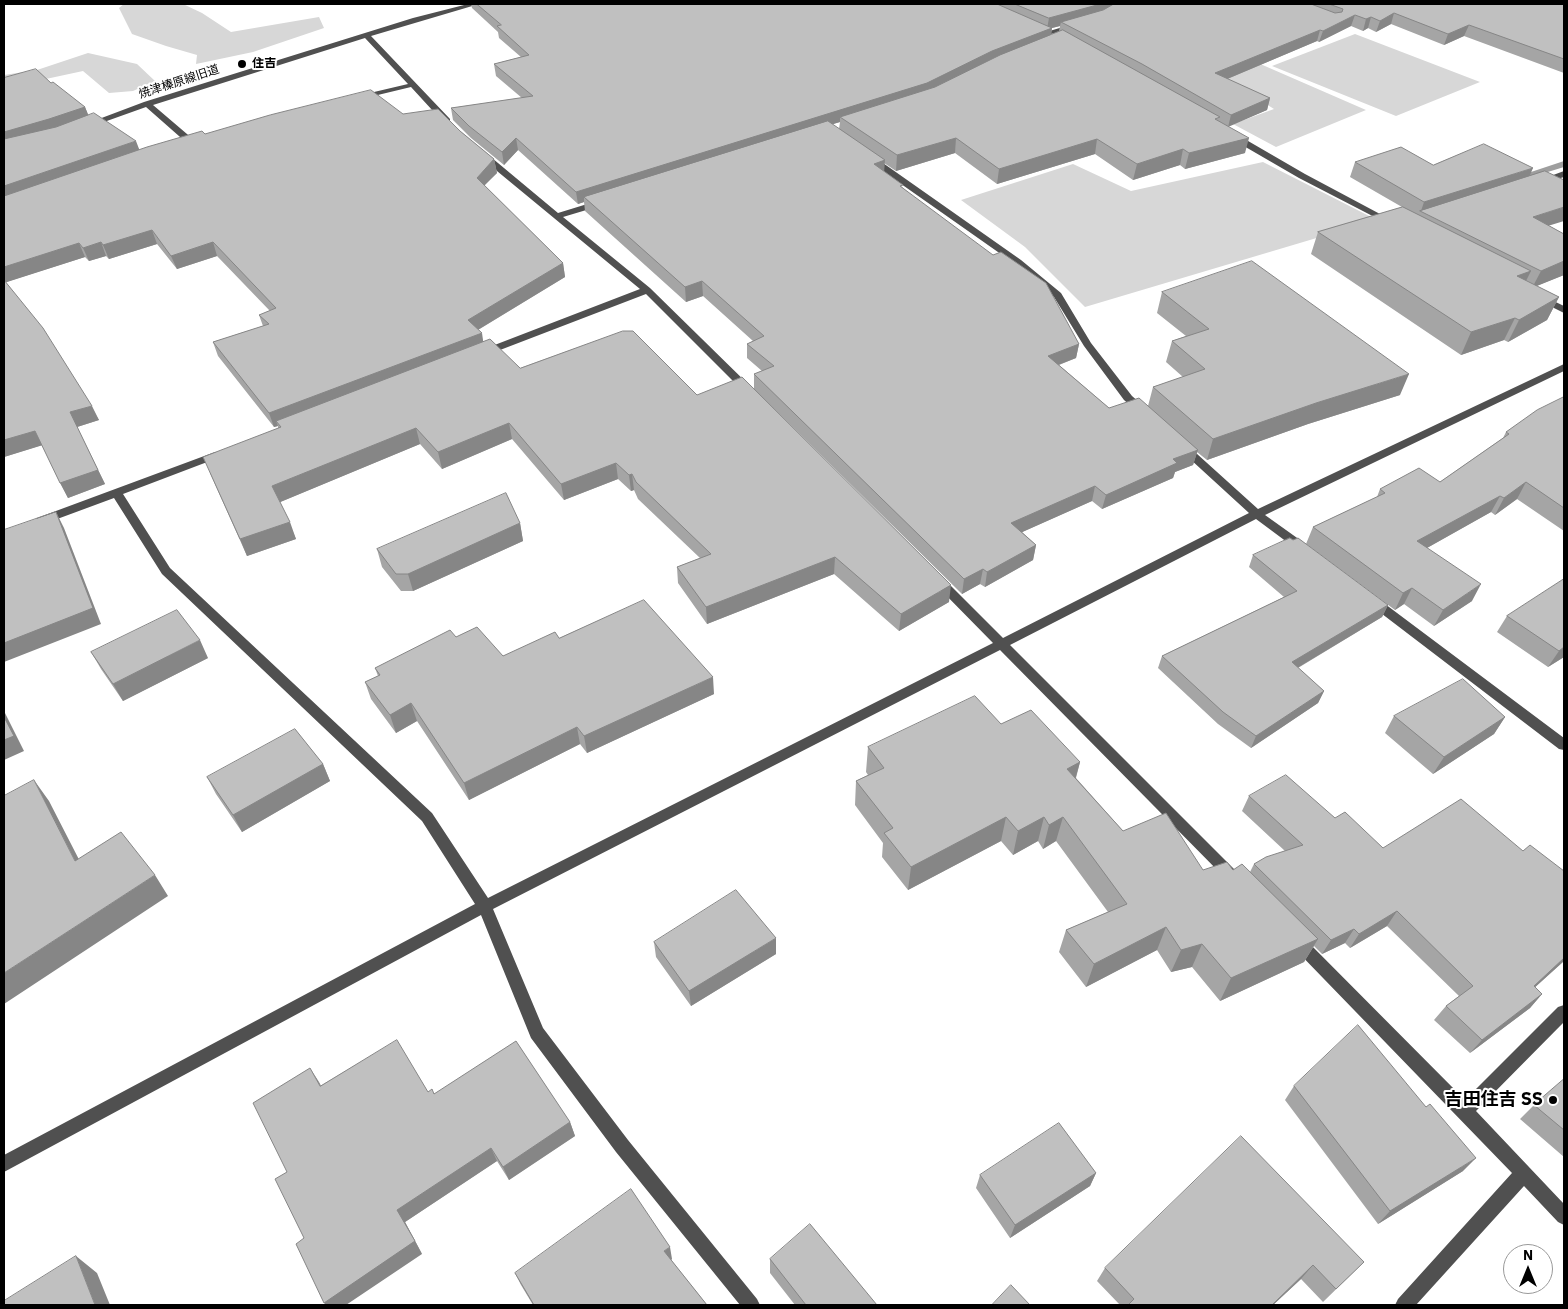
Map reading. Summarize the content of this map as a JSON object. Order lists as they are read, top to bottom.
{
  "streets": {
    "street": ["焼津榛原線旧道"]
  },
  "places": ["住吉", "吉田住吉 SS"],
  "north": "top"
}
